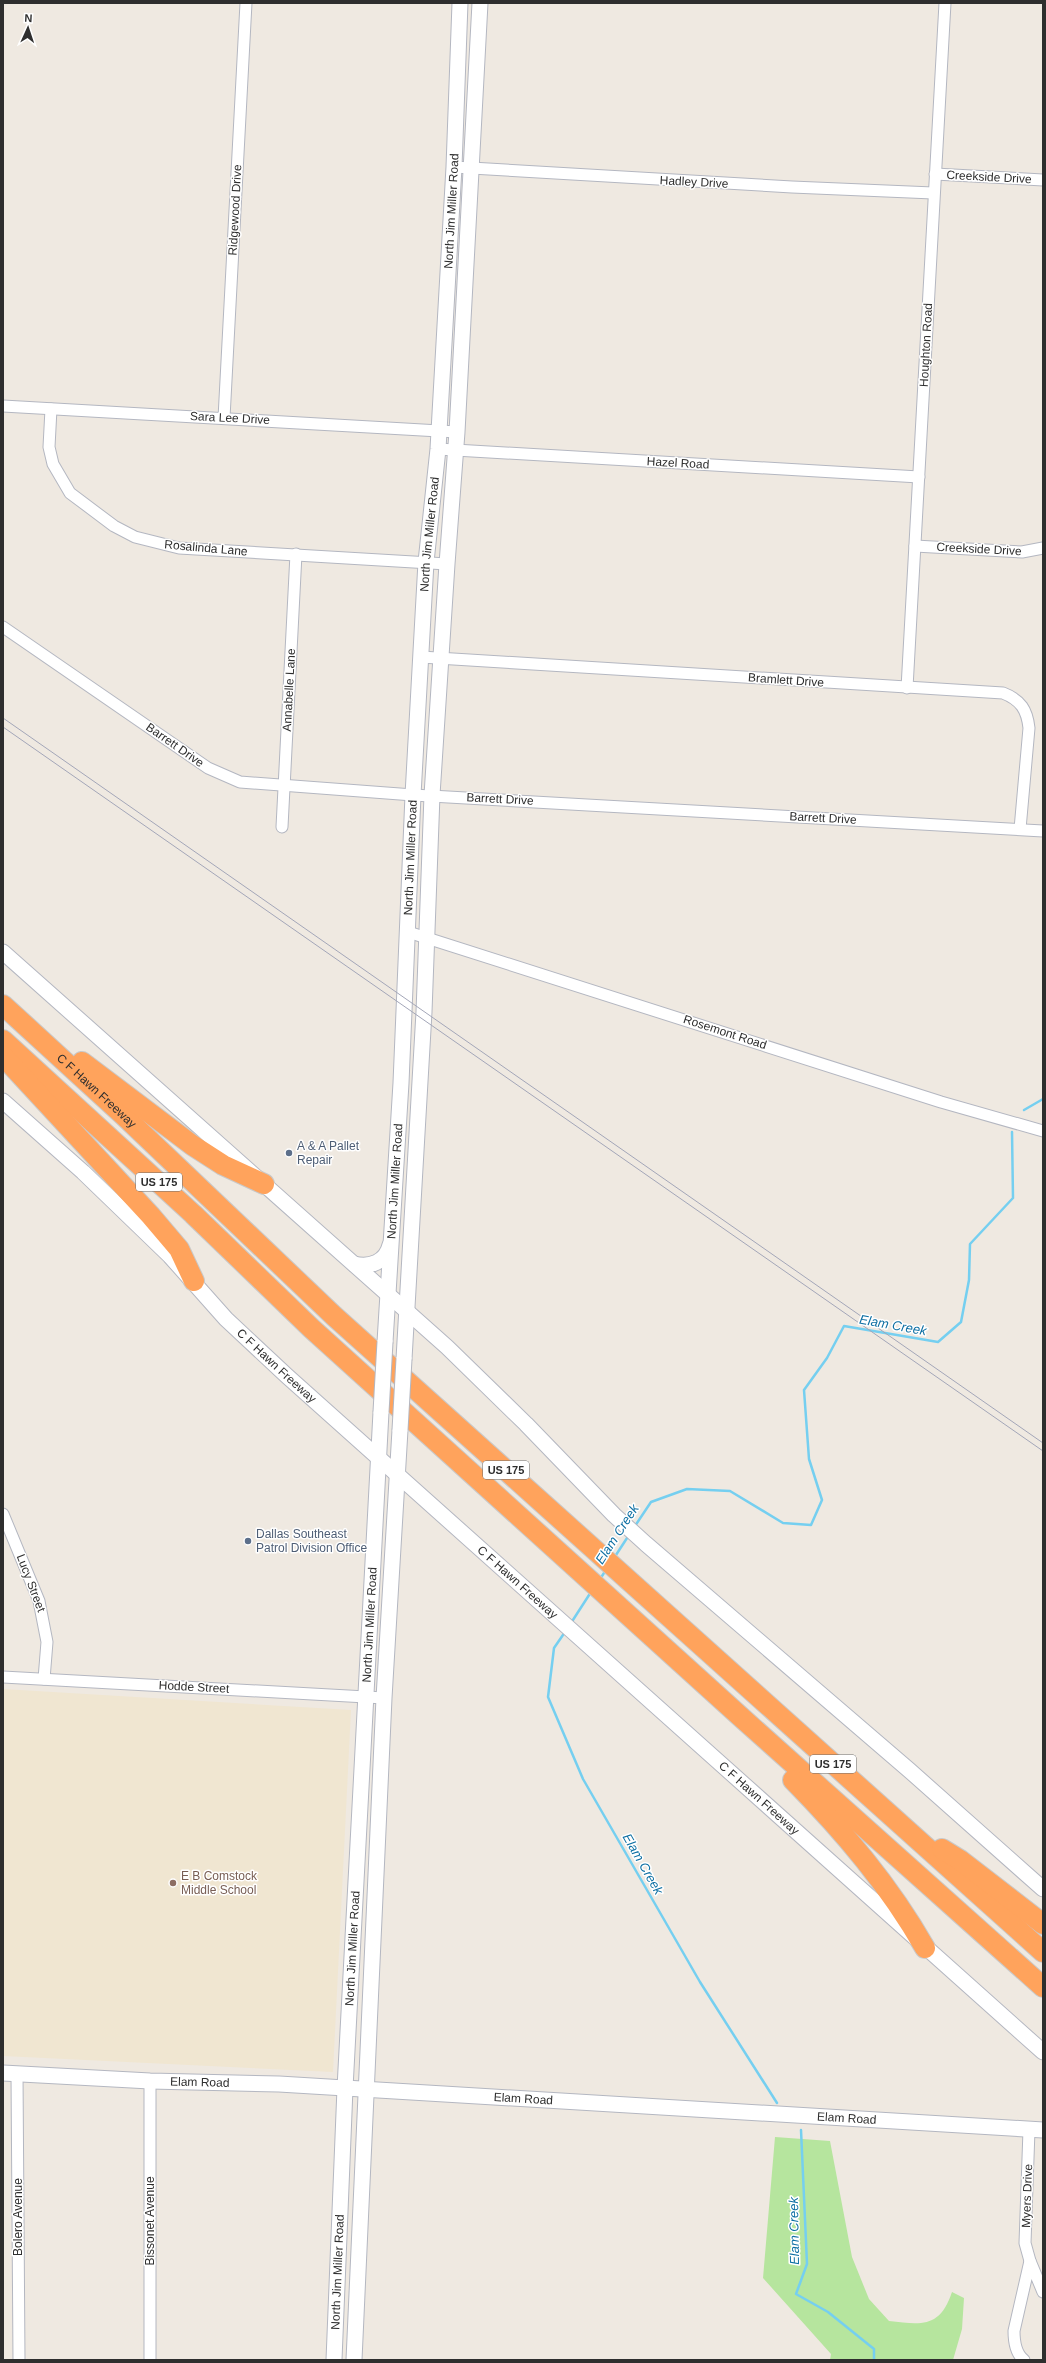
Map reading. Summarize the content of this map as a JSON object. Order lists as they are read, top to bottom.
{
  "streets": {
    "highway": ["C F Hawn Freeway", "US 175"],
    "main road": ["North Jim Miller Road", "Elam Road"],
    "street": [
      "Creekside Drive",
      "Hadley Drive",
      "Ridgewood Drive",
      "Houghton Road",
      "Sara Lee Drive",
      "Hazel Road",
      "Rosalinda Lane",
      "Bramlett Drive",
      "Annabelle Lane",
      "Barrett Drive",
      "Rosemont Road",
      "Lucy Street",
      "Hodde Street",
      "Myers Drive",
      "Bolero Avenue",
      "Bissonet Avenue"
    ]
  },
  "crossings": [
    ["Creekside Drive", "Houghton Road"],
    ["Hadley Drive", "North Jim Miller Road"],
    ["Hadley Drive", "Houghton Road"],
    ["Ridgewood Drive", "Sara Lee Drive"],
    ["North Jim Miller Road", "Sara Lee Drive"],
    ["North Jim Miller Road", "Hazel Road"],
    ["North Jim Miller Road", "Rosalinda Lane"],
    ["North Jim Miller Road", "Bramlett Drive"],
    ["North Jim Miller Road", "Barrett Drive"],
    ["North Jim Miller Road", "Rosemont Road"],
    ["North Jim Miller Road", "C F Hawn Freeway"],
    ["North Jim Miller Road", "Hodde Street"],
    ["North Jim Miller Road", "Elam Road"],
    ["Houghton Road", "Hazel Road"],
    ["Houghton Road", "Bramlett Drive"],
    ["Sara Lee Drive", "Rosalinda Lane"],
    ["Rosalinda Lane", "Annabelle Lane"],
    ["Bramlett Drive", "Barrett Drive"],
    ["Annabelle Lane", "Barrett Drive"],
    ["Lucy Street", "Hodde Street"],
    ["Elam Road", "Myers Drive"],
    ["Elam Road", "Bolero Avenue"],
    ["Elam Road", "Bissonet Avenue"]
  ],
  "water": ["Elam Creek"],
  "places": ["A & A Pallet Repair", "Dallas Southeast Patrol Division Office", "E B Comstock Middle School"],
  "north": "top"
}
